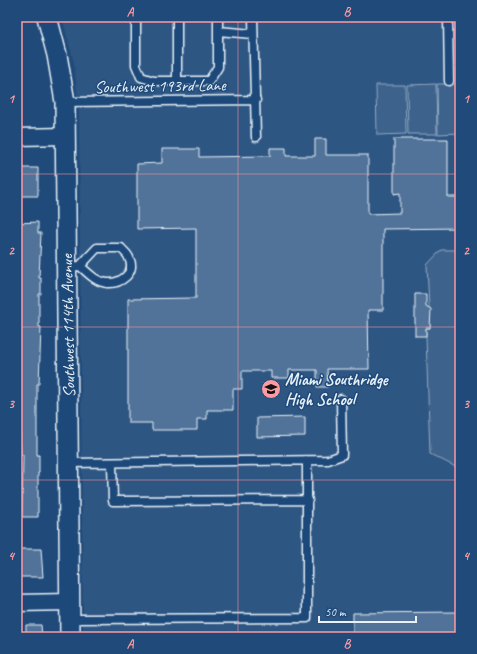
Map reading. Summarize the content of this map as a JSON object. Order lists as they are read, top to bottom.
{
  "streets": {
    "street": ["Southwest 114th Avenue"],
    "lane": ["Southwest 193rd Lane"]
  },
  "crossings": [
    ["Southwest 193rd Lane", "Southwest 114th Avenue"]
  ],
  "places": {
    "school or university": ["Miami Southridge High School"]
  },
  "scale_bar": "50 m",
  "grid": {
    "columns": ["A", "B"],
    "rows": [
      "1",
      "2",
      "3",
      "4"
    ]
  }
}
